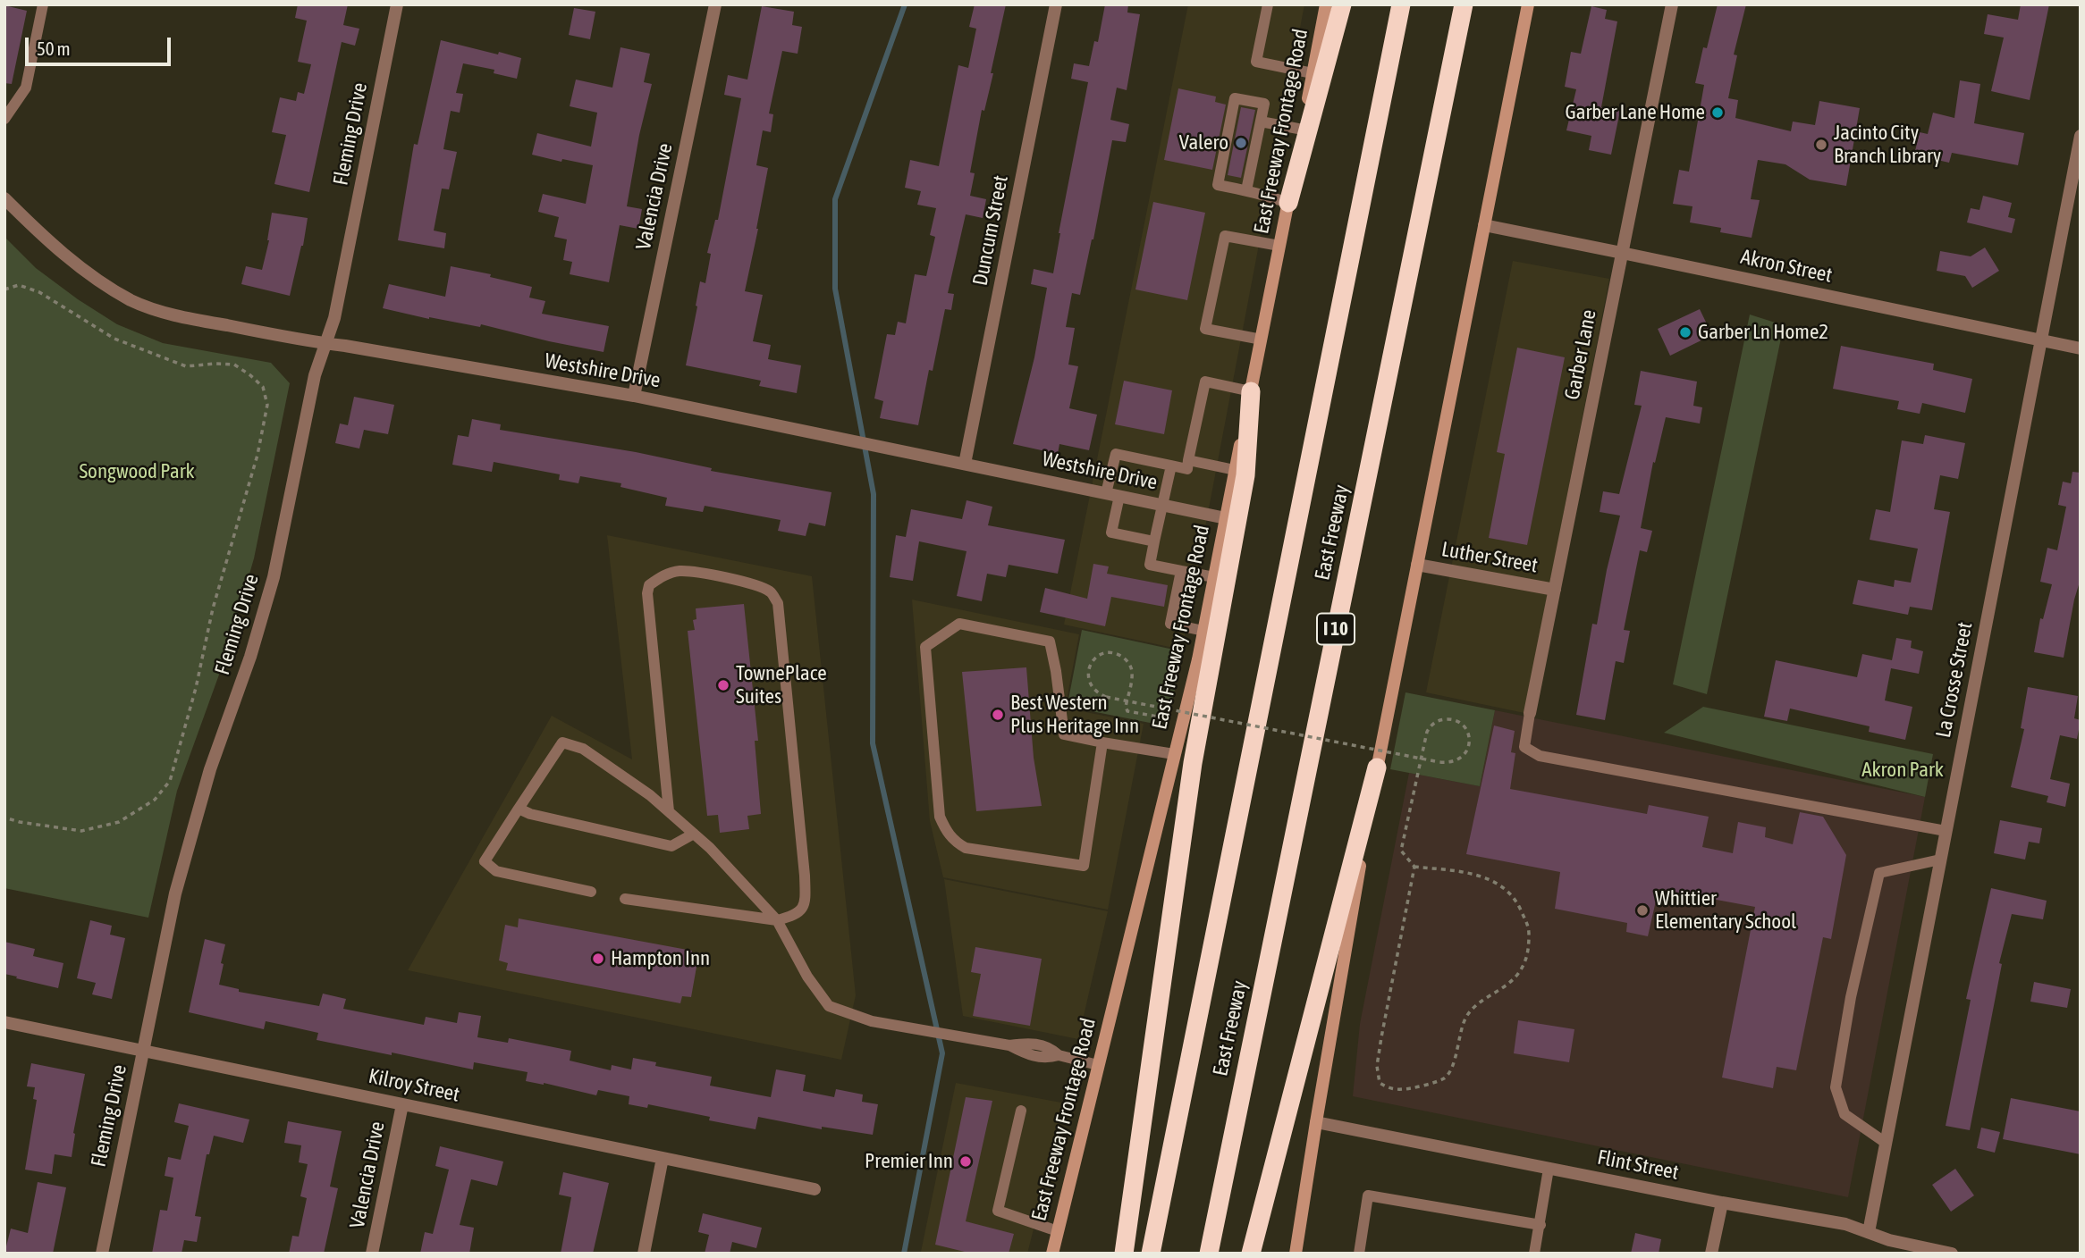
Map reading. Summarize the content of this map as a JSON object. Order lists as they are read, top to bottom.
{
  "streets": {
    "highway": ["East Freeway", "I 10"],
    "main road": ["East Freeway Frontage Road"],
    "street": [
      "Fleming Drive",
      "Valencia Drive",
      "Duncum Street",
      "Akron Street",
      "Garber Lane",
      "Westshire Drive",
      "Luther Street",
      "La Crosse Street",
      "Kilroy Street",
      "Flint Street"
    ]
  },
  "crossings": [
    ["East Freeway Frontage Road", "Westshire Drive"],
    ["Fleming Drive", "Westshire Drive"],
    ["Fleming Drive", "Kilroy Street"],
    ["Valencia Drive", "Westshire Drive"],
    ["Valencia Drive", "Kilroy Street"],
    ["Duncum Street", "Westshire Drive"],
    ["Akron Street", "Garber Lane"],
    ["Akron Street", "La Crosse Street"],
    ["Garber Lane", "Luther Street"],
    ["La Crosse Street", "Flint Street"]
  ],
  "parks": ["Songwood Park", "Akron Park"],
  "places": [
    "Garber Lane Home",
    "Valero",
    "Jacinto City Branch Library",
    "Garber Ln Home2",
    "TownePlace Suites",
    "Best Western Plus Heritage Inn",
    "Whittier Elementary School",
    "Hampton Inn",
    "Premier Inn"
  ],
  "scale_bar": "50 m"
}
